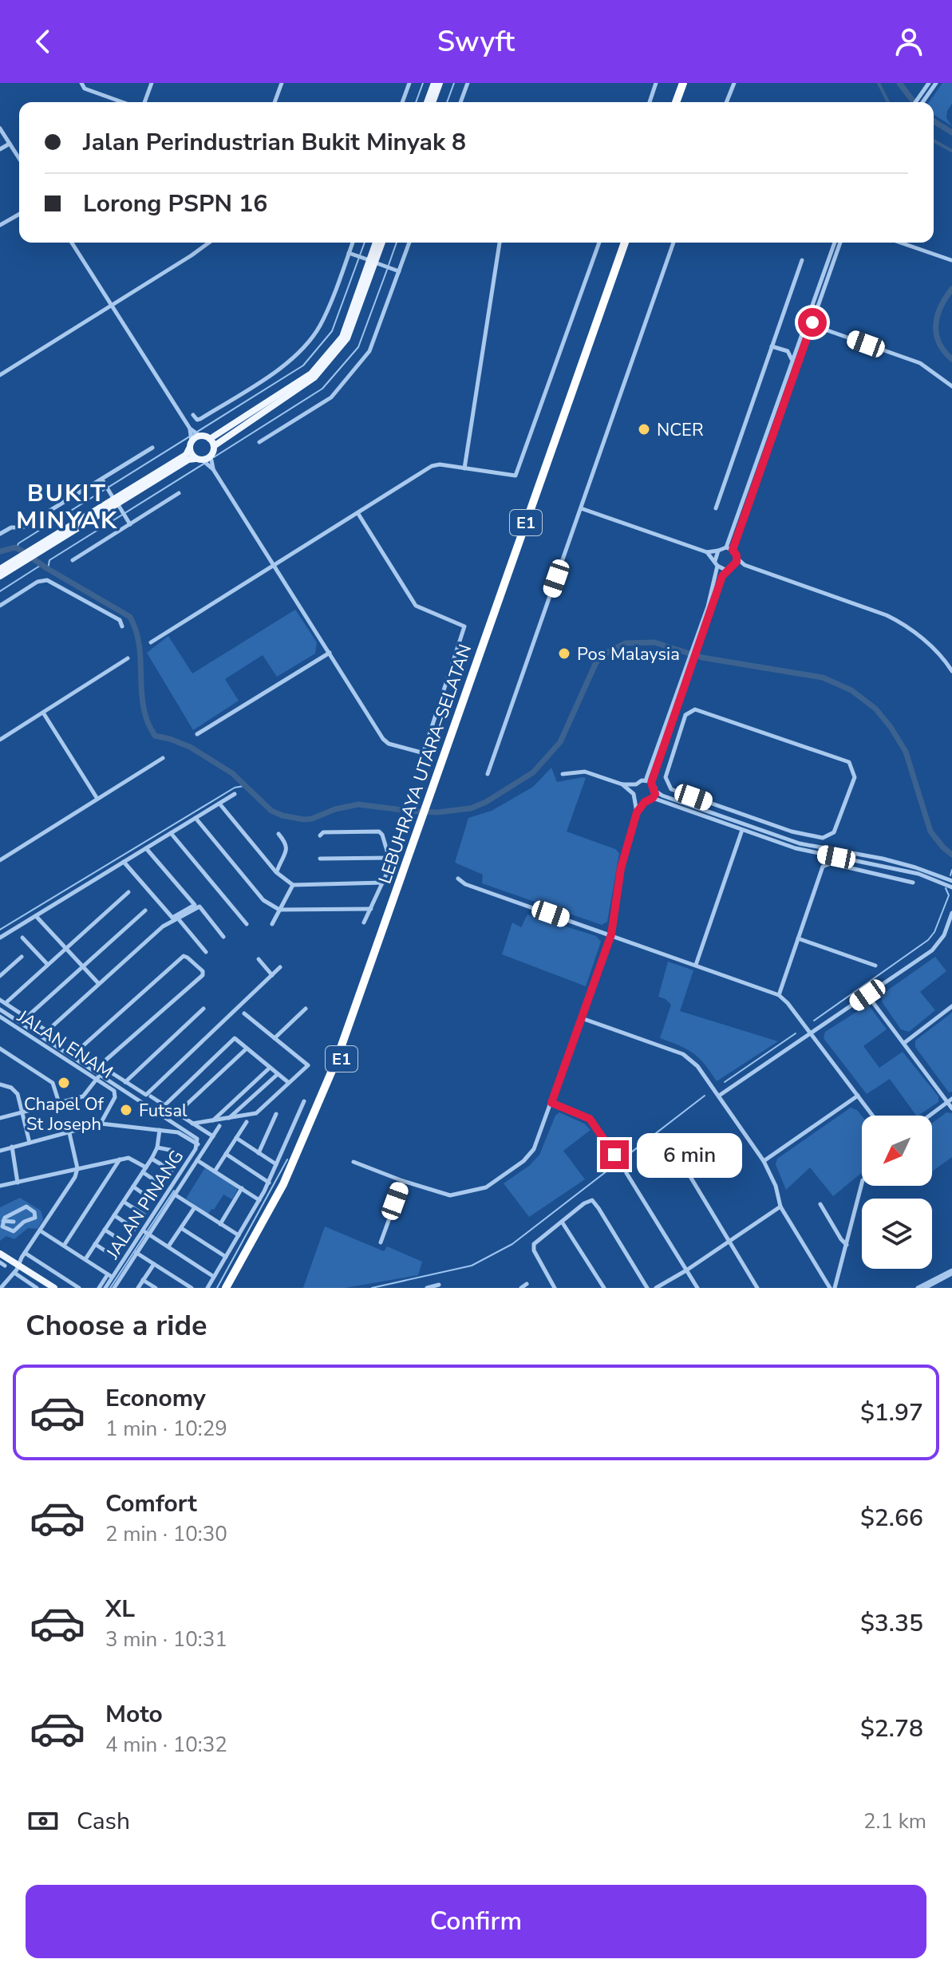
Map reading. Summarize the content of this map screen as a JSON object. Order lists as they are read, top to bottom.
{
  "streets": {
    "highway": ["E1", "LEBUHRAYA UTARA–SELATAN"],
    "street": ["JALAN ENAM", "JALAN PINANG"]
  },
  "districts": ["BUKIT MINYAK"],
  "places": [
    "NCER",
    "Pos Malaysia",
    "Chapel Of St Joseph",
    "Futsal"
  ],
  "north": "bottom left",
  "page": {
    "header": "Swyft",
    "banner": ["Jalan Perindustrian Bukit Minyak 8", "Lorong PSPN 16"],
    "bubble": "6 min",
    "heading": "Choose a ride",
    "list": [
      {
        "name": "Economy",
        "note": "1 min · 10:29",
        "value": "$1.97"
      },
      {
        "name": "Comfort",
        "note": "2 min · 10:30",
        "value": "$2.66"
      },
      {
        "name": "XL",
        "note": "3 min · 10:31",
        "value": "$3.35"
      },
      {
        "name": "Moto",
        "note": "4 min · 10:32",
        "value": "$2.78"
      }
    ],
    "pay": ["Cash", "2.1 km"],
    "buttons": "Confirm"
  }
}
